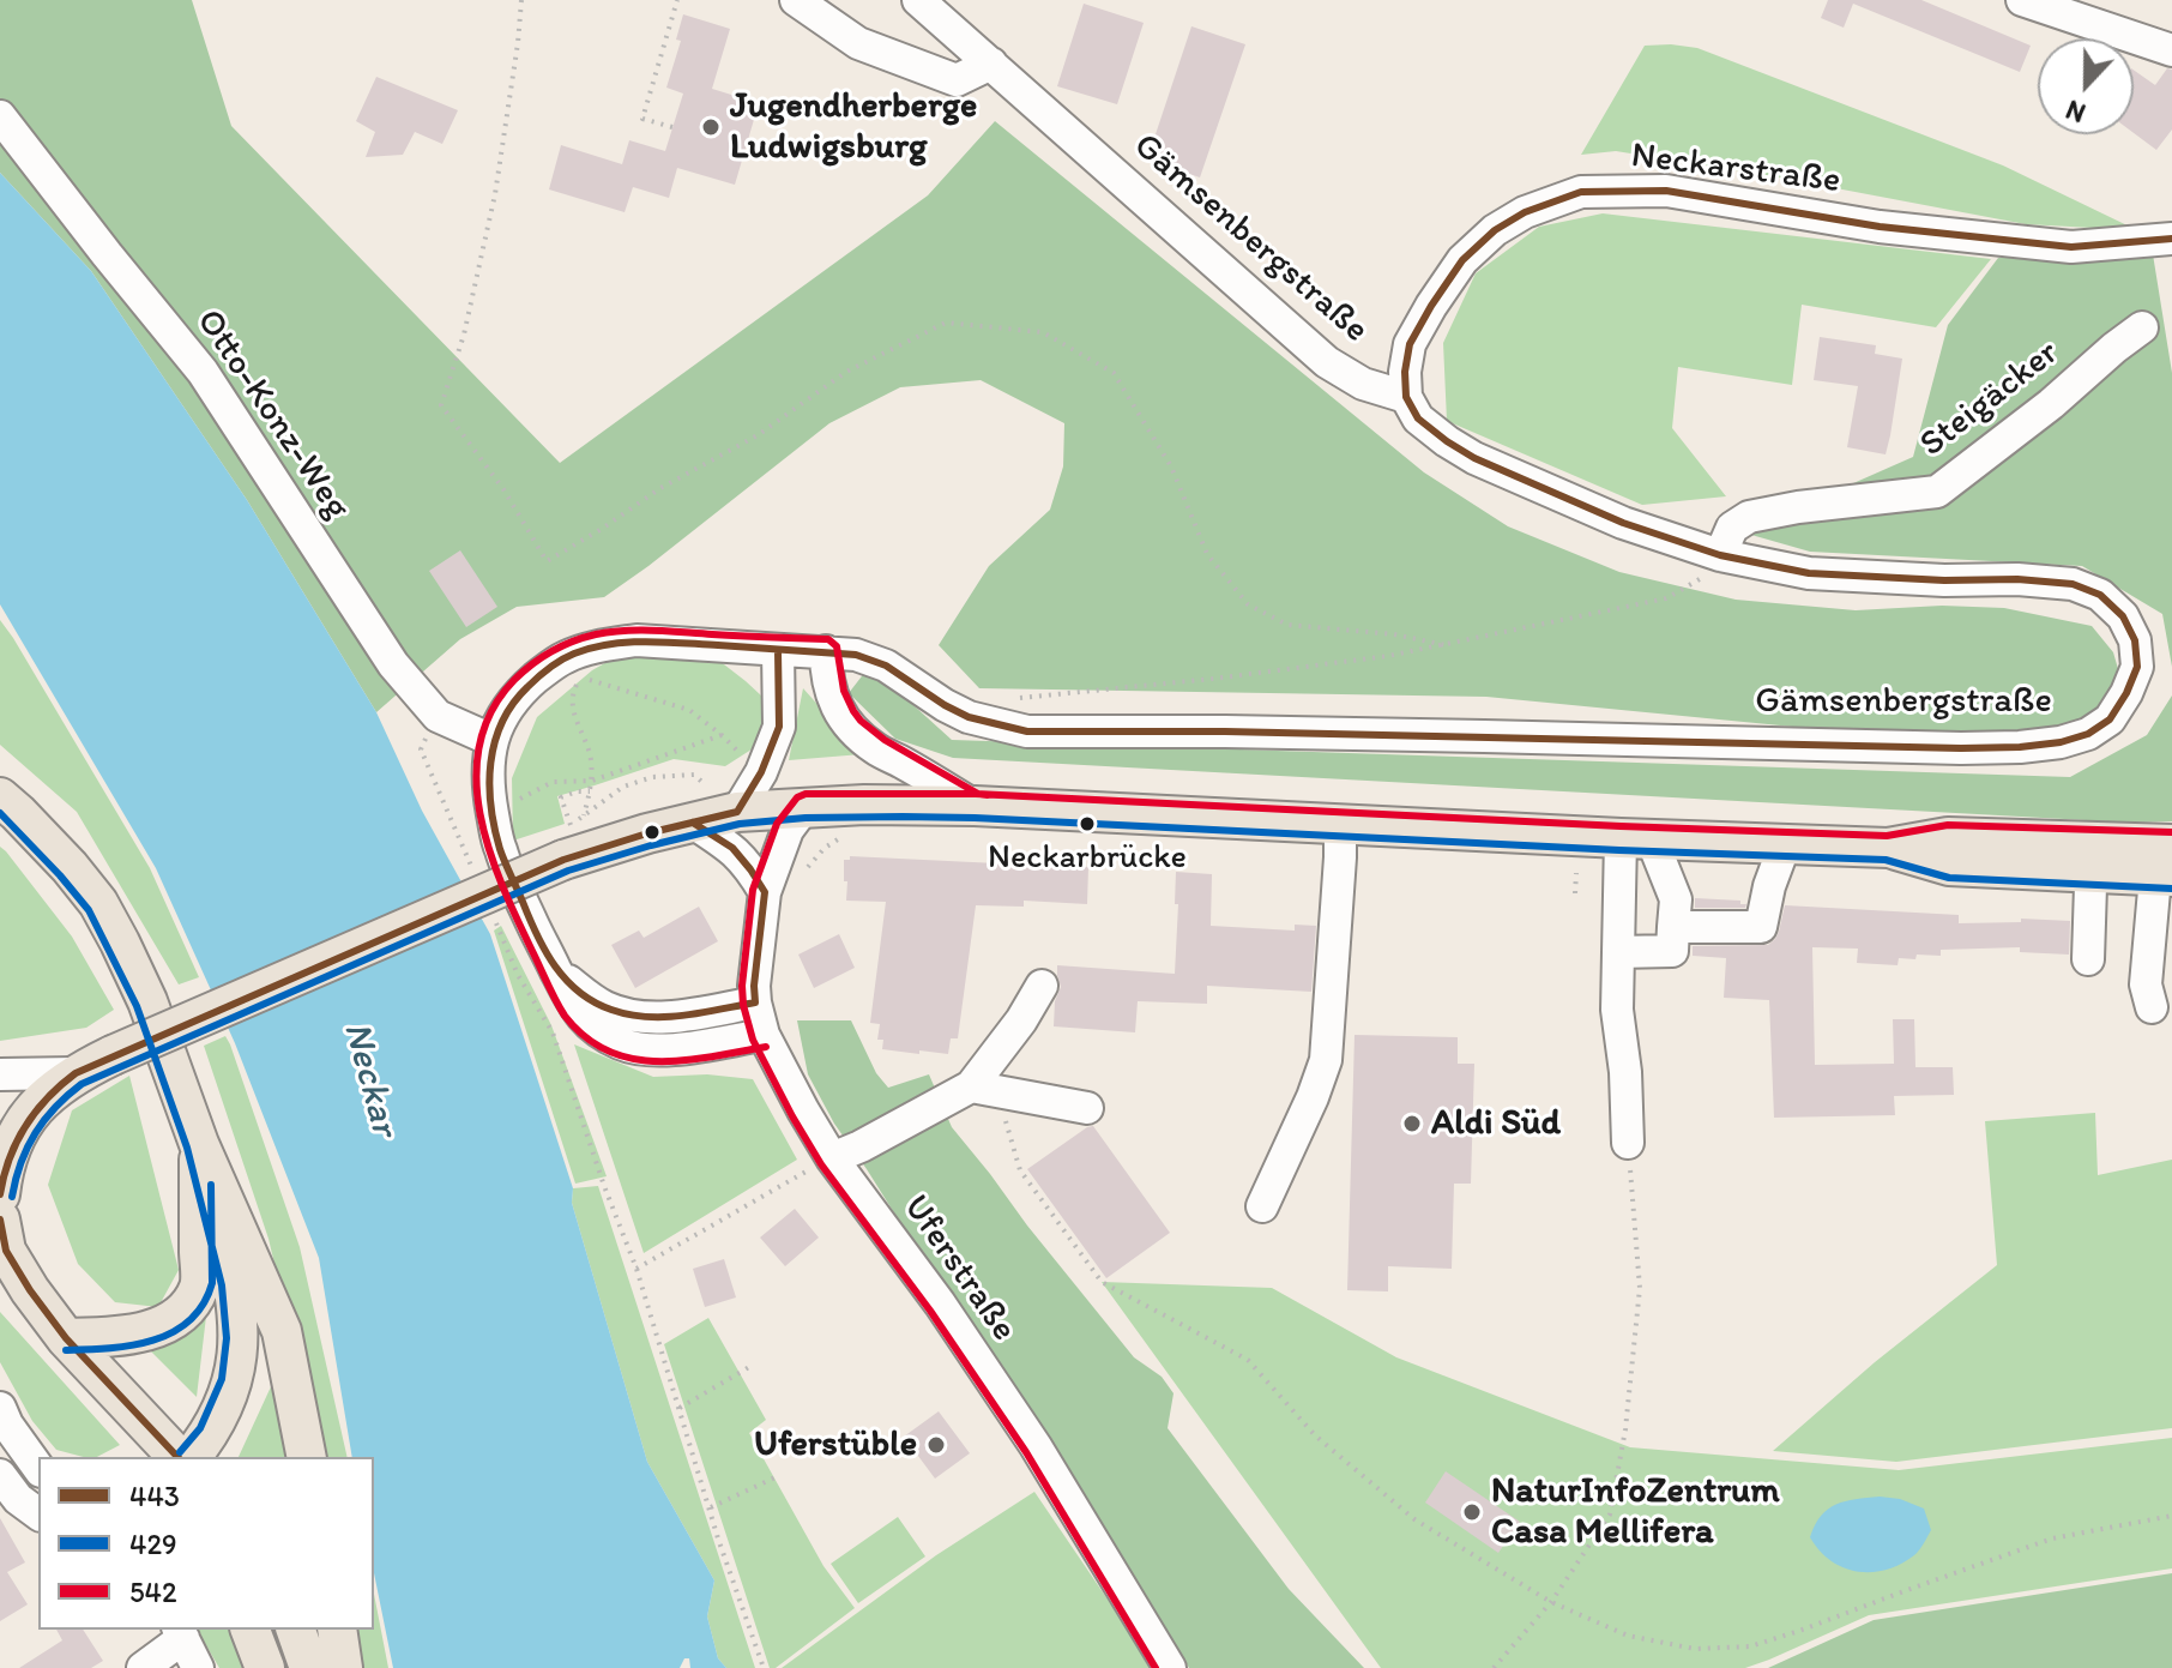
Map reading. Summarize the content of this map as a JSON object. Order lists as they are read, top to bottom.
{
  "streets": {
    "street": [
      "Neckarstraße",
      "Gämsenbergstraße",
      "Steigäcker",
      "Otto-Konz-Weg",
      "Uferstraße"
    ]
  },
  "crossings": [
    ["Neckarstraße", "Gämsenbergstraße"],
    ["Gämsenbergstraße", "Steigäcker"],
    ["Gämsenbergstraße", "Otto-Konz-Weg"],
    ["Gämsenbergstraße", "Uferstraße"]
  ],
  "water": ["Neckar"],
  "places": [
    "Jugendherberge Ludwigsburg",
    "Neckarbrücke",
    "Aldi Süd",
    "Uferstüble",
    "NaturInfoZentrum Casa Mellifera"
  ],
  "lines": ["transit line 443", "transit line 542", "transit line 429"],
  "legend": ["443", "429", "542"],
  "north": "bottom"
}
